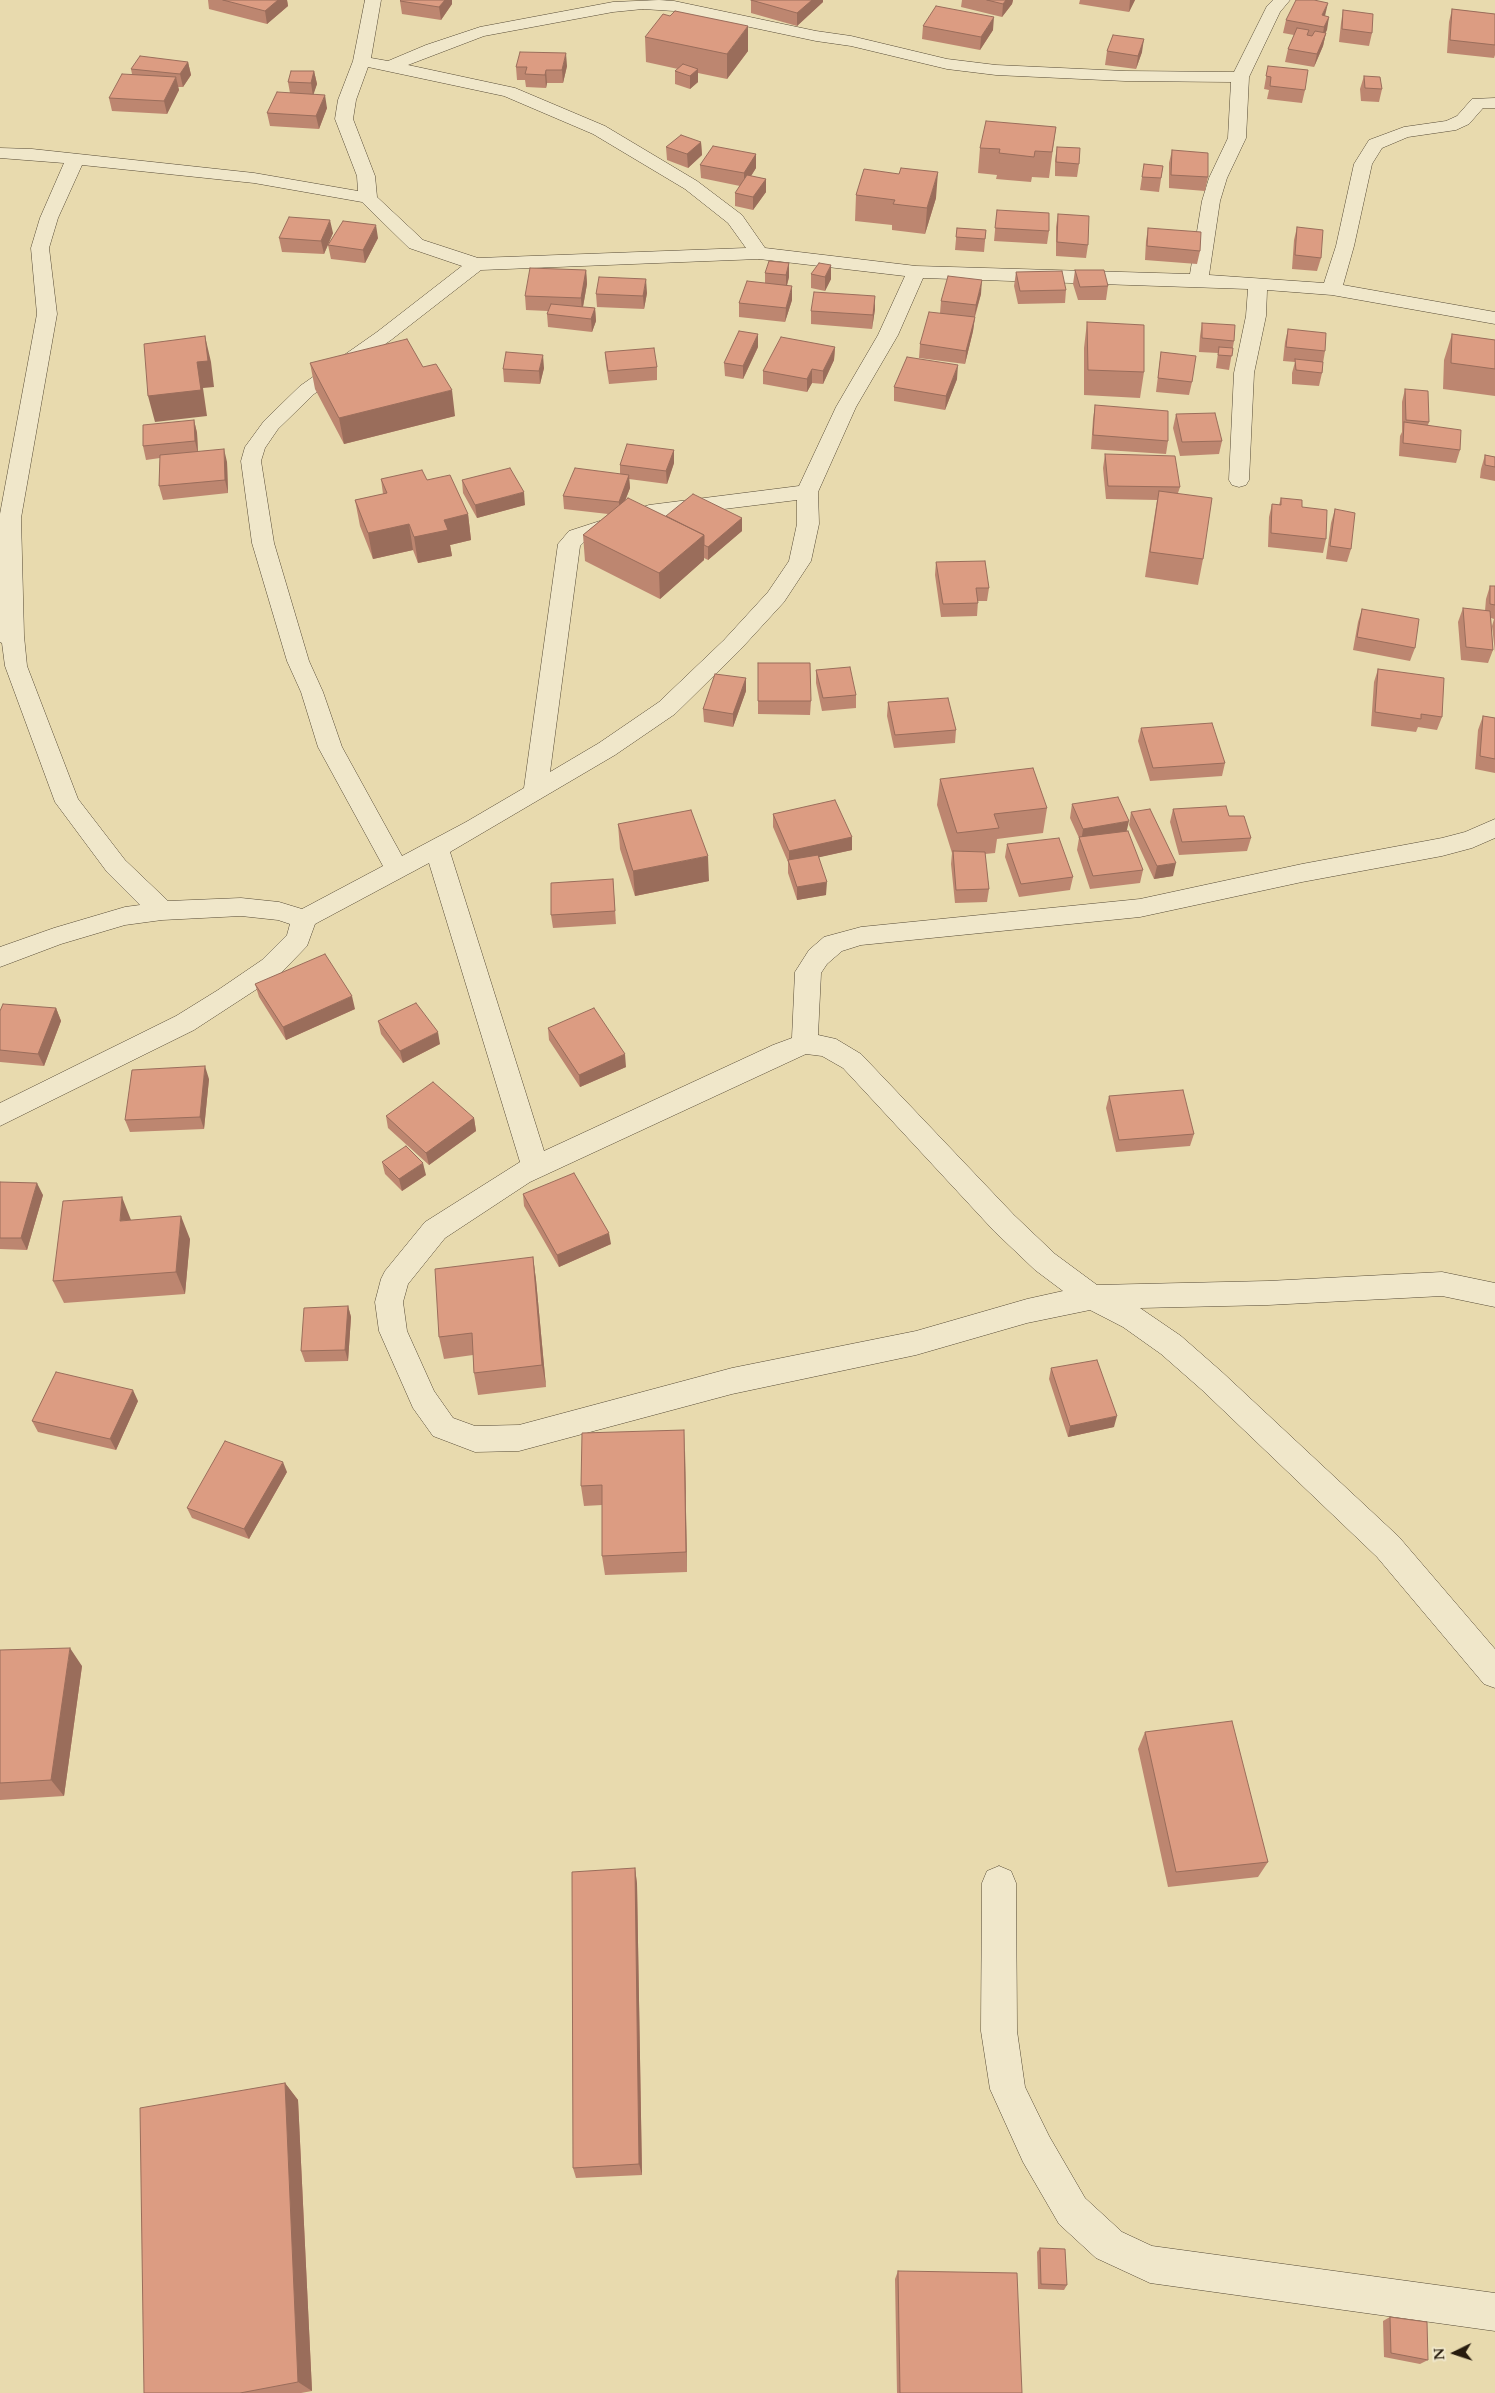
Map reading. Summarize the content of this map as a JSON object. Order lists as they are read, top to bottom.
{
  "north": "left"
}
